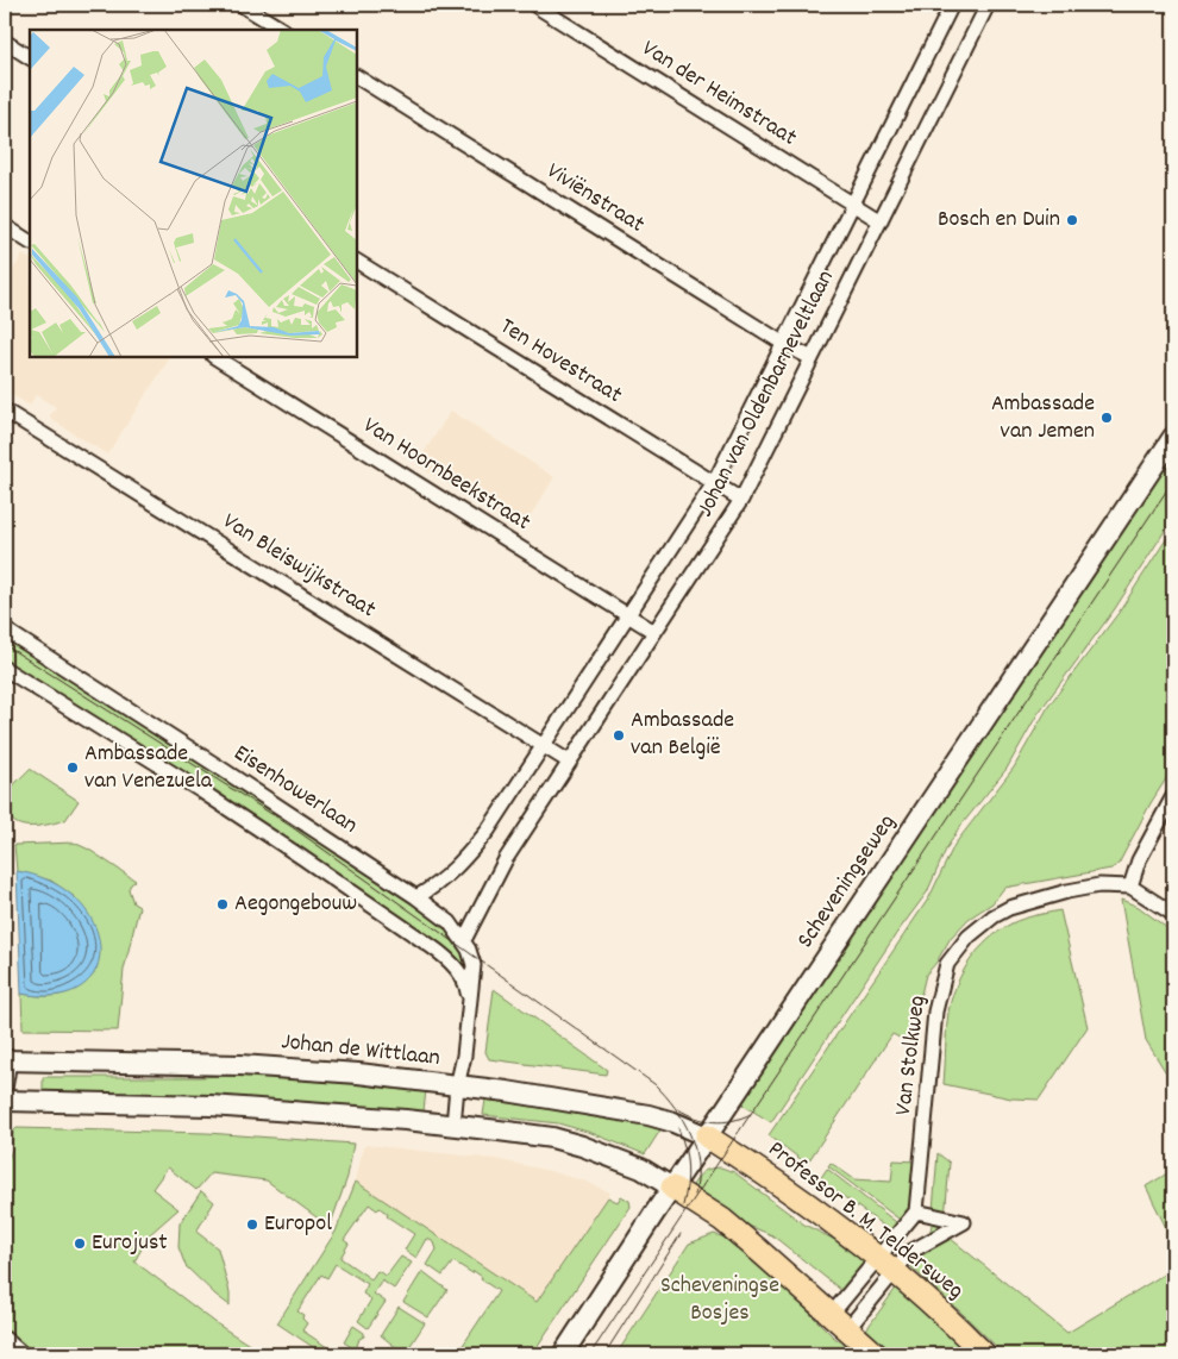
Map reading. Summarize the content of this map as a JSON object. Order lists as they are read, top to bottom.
{
  "streets": {
    "main road": ["Scheveningseweg", "Johan de Wittlaan", "Professor B. M. Teldersweg"],
    "street": [
      "Van der Heimstraat",
      "Viviënstraat",
      "Ten Hovestraat",
      "Johan van Oldenbarneveltlaan",
      "Van Hoornbeekstraat",
      "Van Bleiswijkstraat",
      "Eisenhowerlaan",
      "Van Stolkweg"
    ]
  },
  "crossings": [
    ["Van der Heimstraat", "Johan van Oldenbarneveltlaan"],
    ["Viviënstraat", "Johan van Oldenbarneveltlaan"],
    ["Ten Hovestraat", "Johan van Oldenbarneveltlaan"],
    ["Johan van Oldenbarneveltlaan", "Van Hoornbeekstraat"],
    ["Johan van Oldenbarneveltlaan", "Van Bleiswijkstraat"],
    ["Johan van Oldenbarneveltlaan", "Eisenhowerlaan"],
    ["Eisenhowerlaan", "Johan de Wittlaan"],
    ["Scheveningseweg", "Johan de Wittlaan"],
    ["Scheveningseweg", "Professor B. M. Teldersweg"],
    ["Johan de Wittlaan", "Professor B. M. Teldersweg"]
  ],
  "parks": ["Scheveningse Bosjes"],
  "places": [
    "Bosch en Duin",
    "Ambassade van Jemen",
    "Ambassade van België",
    "Ambassade van Venezuela",
    "Aegongebouw",
    "Europol",
    "Eurojust"
  ]
}
